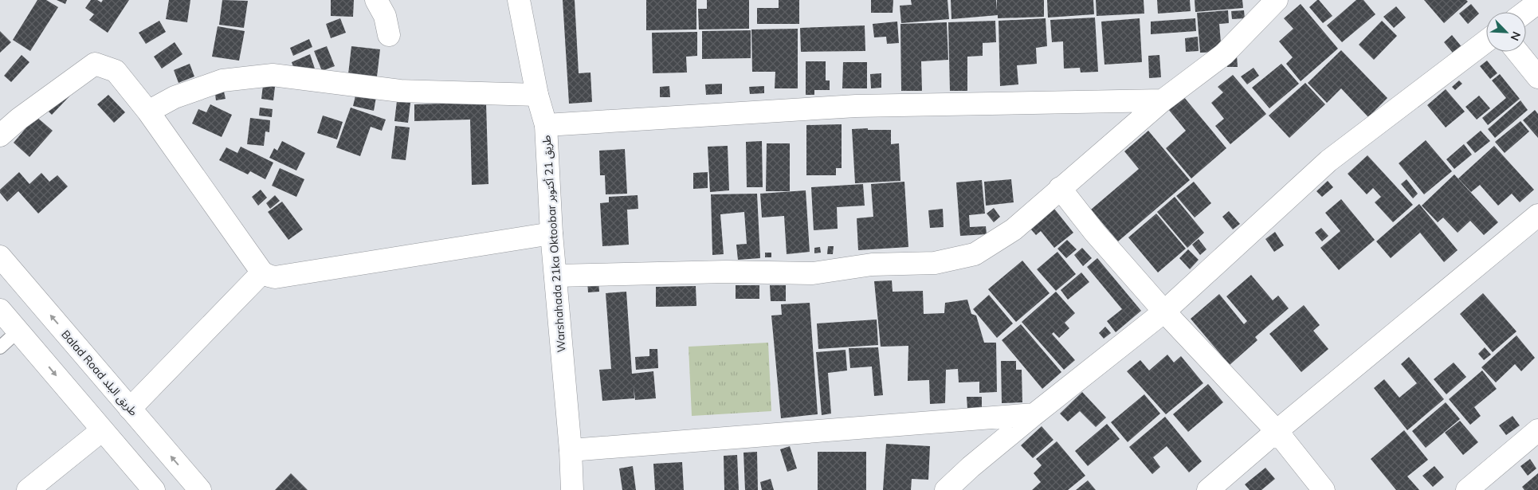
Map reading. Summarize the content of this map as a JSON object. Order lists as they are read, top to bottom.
{
  "streets": {
    "main road": ["Warshahada 21ka Oktoobar طريق 21 أكتوبر", "Balad Road طريق البلد"]
  },
  "north": "bottom right"
}
